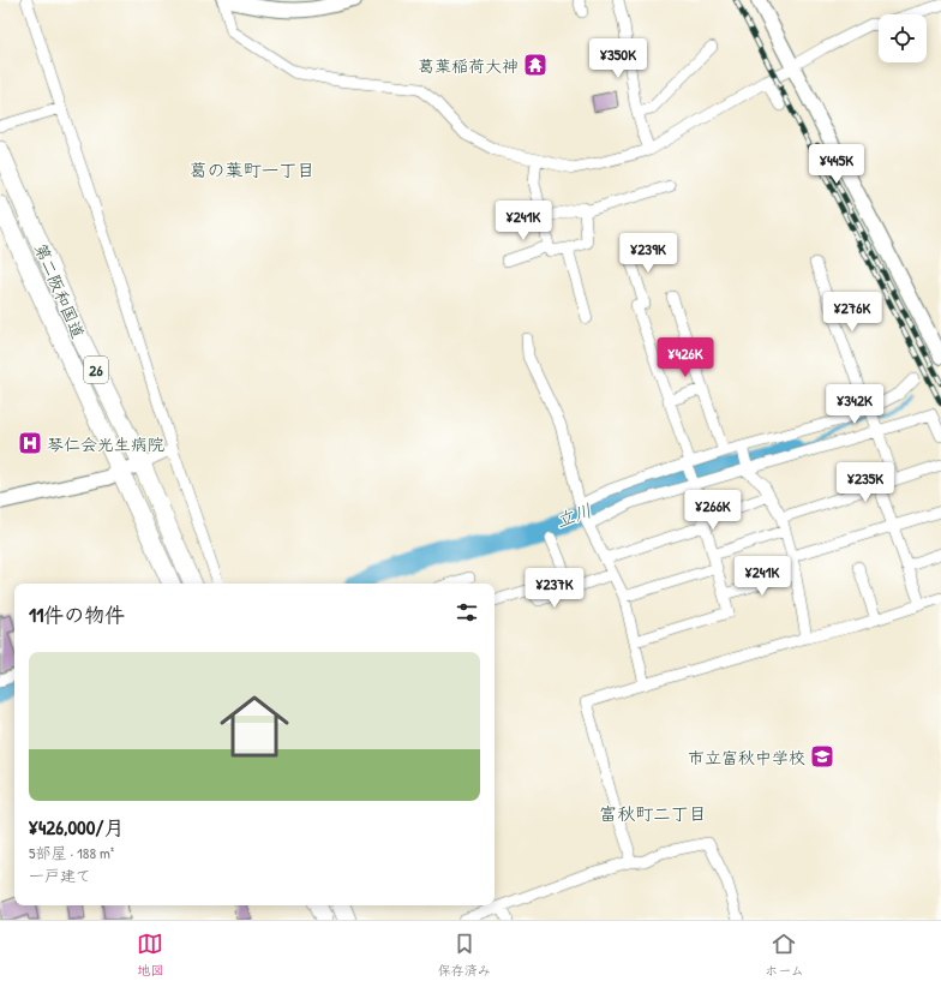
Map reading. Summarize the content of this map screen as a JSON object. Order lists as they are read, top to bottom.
{
  "streets": {
    "highway": ["第二阪和国道", "26"]
  },
  "districts": ["葛の葉町一丁目", "富秋町二丁目"],
  "water": ["立川"],
  "places": {
    "temple": ["葛葉稲荷大神"],
    "hospital": ["琴仁会光生病院"],
    "school or university": ["市立富秋中学校"]
  },
  "page": {
    "price": [
      "¥350K",
      "¥445K",
      "¥241K",
      "¥239K",
      "¥276K",
      "¥426K",
      "¥342K",
      "¥235K",
      "¥266K",
      "¥241K",
      "¥237K"
    ],
    "heading": "11件の物件",
    "list": [
      {
        "name": "¥426,000/月",
        "note": "5部屋 · 188 m² · 一戸建て"
      }
    ],
    "tabs": ["地図", "保存済み", "ホーム"]
  }
}
